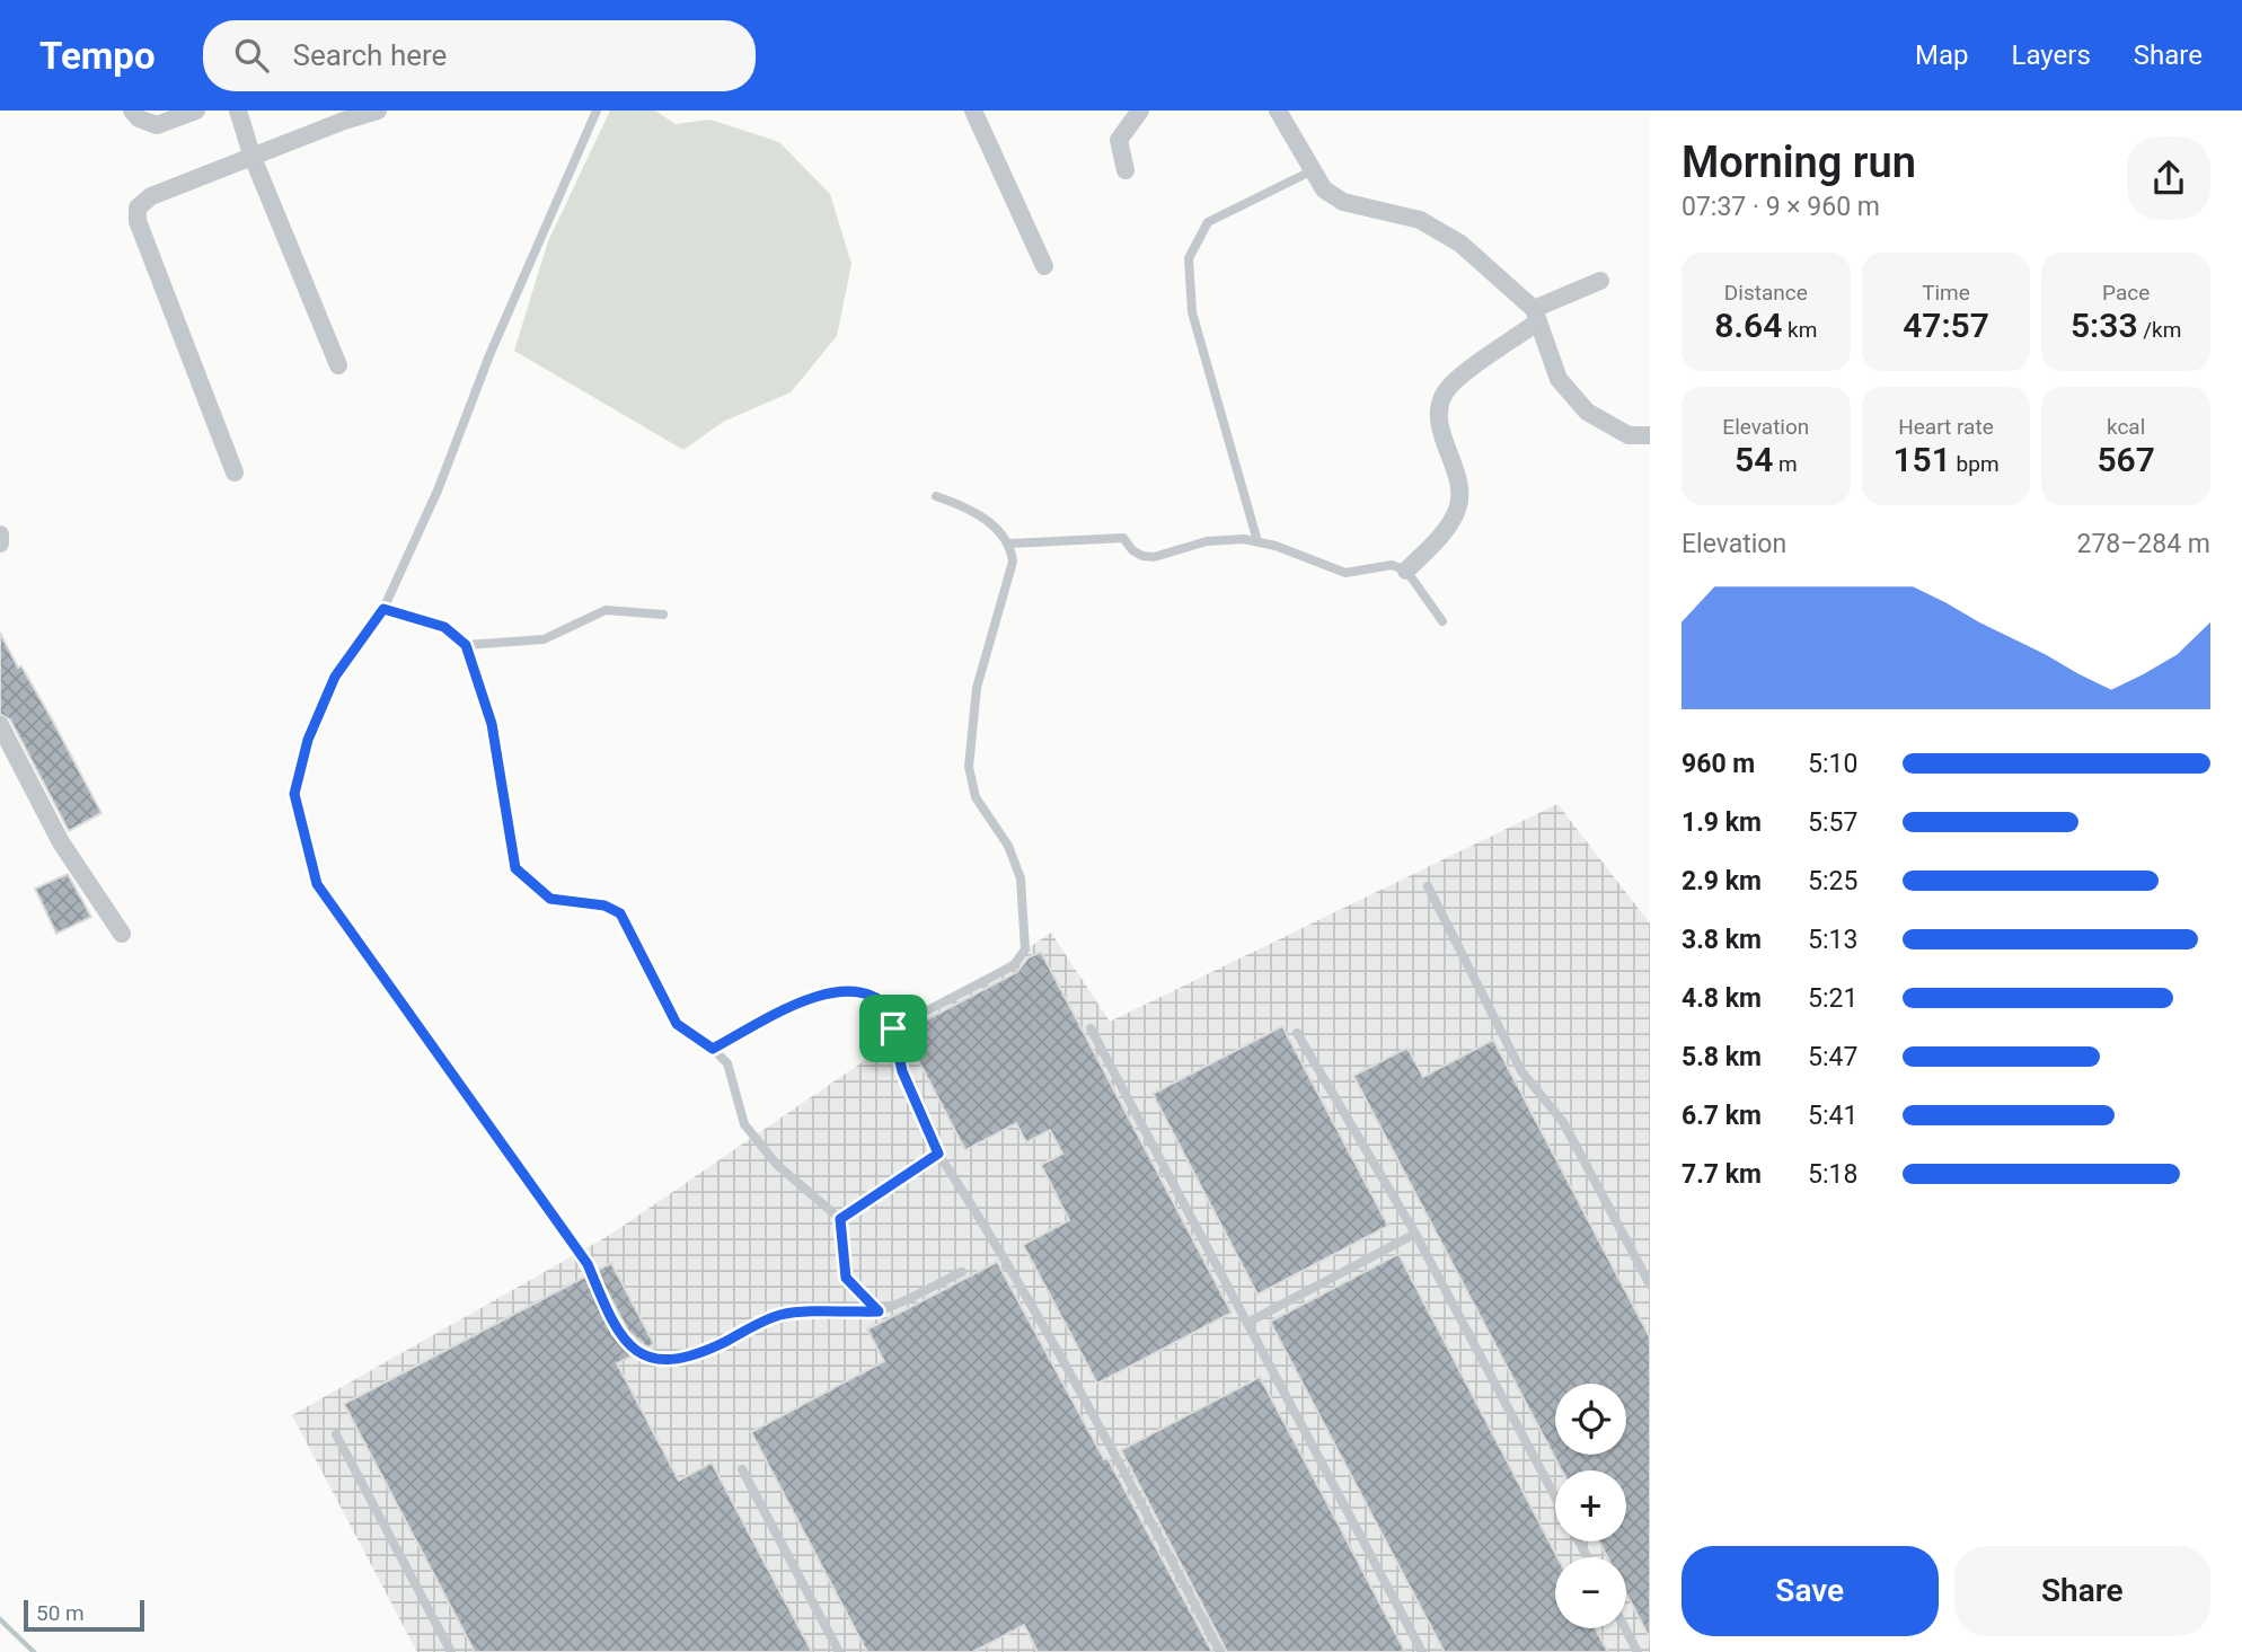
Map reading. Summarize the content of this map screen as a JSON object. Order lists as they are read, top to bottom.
{
  "scale_bar": "50 m",
  "page": {
    "header": "Tempo",
    "search": "Search here",
    "nav": ["Map", "Layers", "Share"],
    "heading": ["Morning run", "07:37 · 9 × 960 m"],
    "stats": [
      ["Distance", "8.64 km"],
      ["Time", "47:57"],
      ["Pace", "5:33 /km"],
      ["Elevation", "54 m"],
      ["Heart rate", "151 bpm"],
      ["kcal", "567"]
    ],
    "chart": ["Elevation", "278–284 m"],
    "list": [
      {
        "name": "960 m",
        "note": "5:10"
      },
      {
        "name": "1.9 km",
        "note": "5:57"
      },
      {
        "name": "2.9 km",
        "note": "5:25"
      },
      {
        "name": "3.8 km",
        "note": "5:13"
      },
      {
        "name": "4.8 km",
        "note": "5:21"
      },
      {
        "name": "5.8 km",
        "note": "5:47"
      },
      {
        "name": "6.7 km",
        "note": "5:41"
      },
      {
        "name": "7.7 km",
        "note": "5:18"
      }
    ],
    "map_buttons": ["+", "−"],
    "buttons": ["Save", "Share"],
    "scale": "50 m"
  }
}
